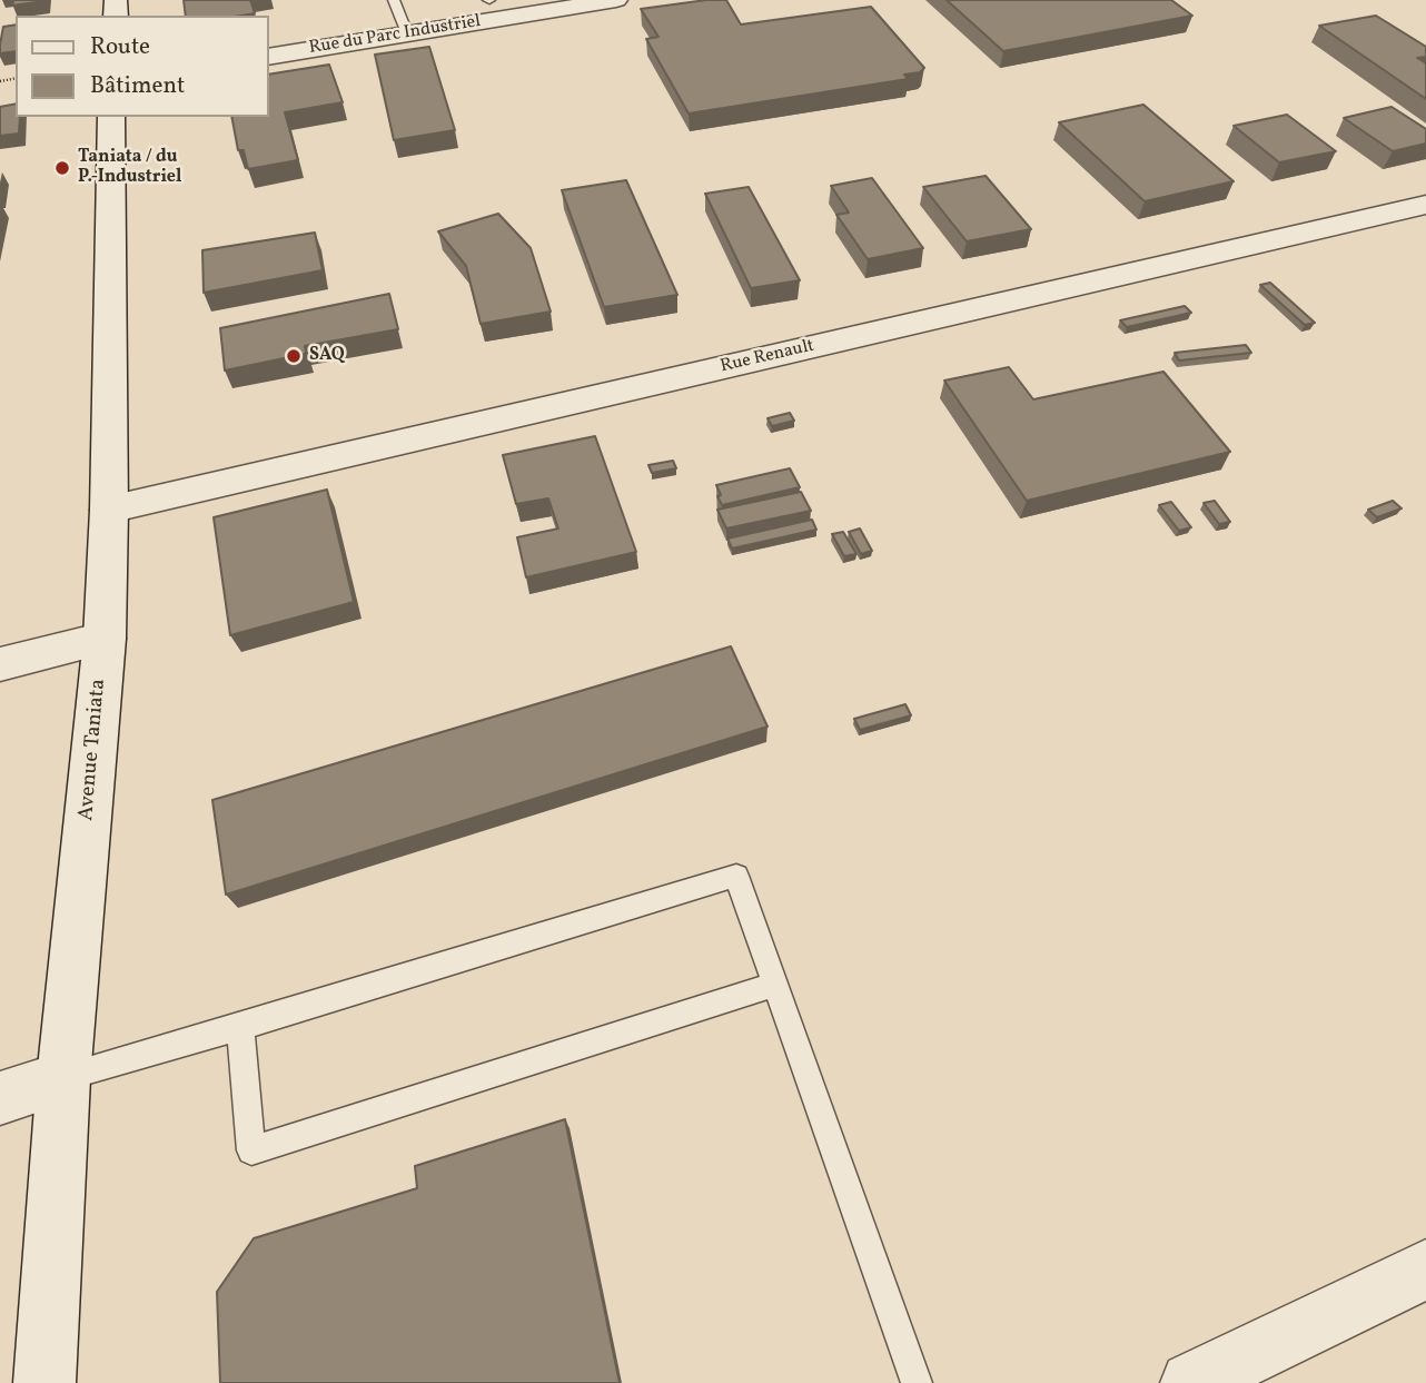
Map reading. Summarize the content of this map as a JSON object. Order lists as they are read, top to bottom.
{
  "streets": {
    "street": ["Rue du Parc Industriel", "Rue Renault", "Avenue Taniata"]
  },
  "crossings": [
    ["Rue Renault", "Avenue Taniata"]
  ],
  "places": ["Taniata / du P.-Industriel", "SAQ"],
  "legend": ["Route", "Bâtiment"]
}
